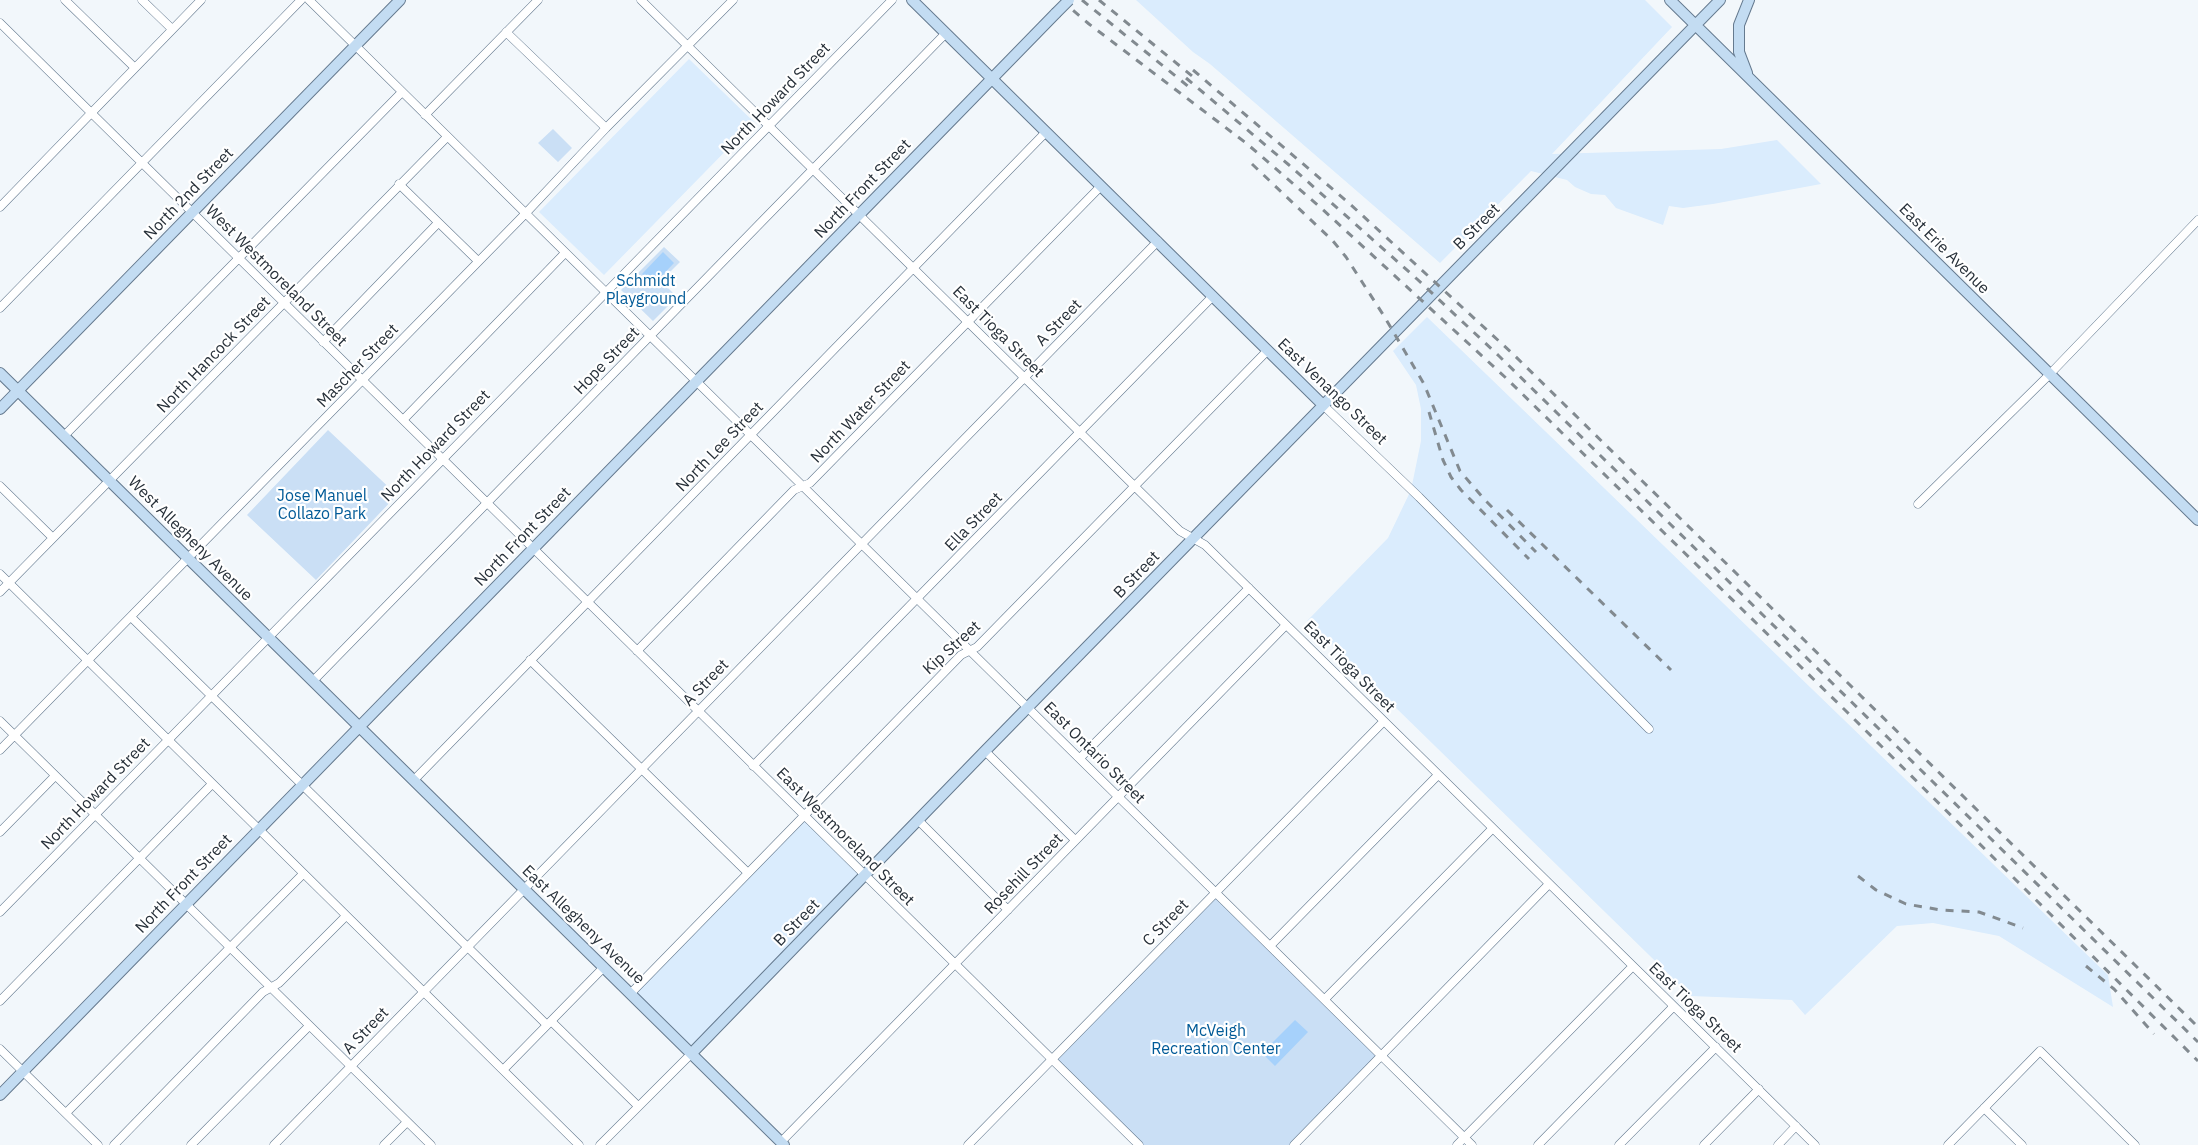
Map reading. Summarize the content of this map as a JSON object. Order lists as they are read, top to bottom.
{
  "streets": {
    "main road": [
      "North Front Street",
      "North 2nd Street",
      "B Street",
      "East Erie Avenue",
      "East Venango Street",
      "West Allegheny Avenue",
      "East Allegheny Avenue"
    ],
    "street": [
      "North Howard Street",
      "West Westmoreland Street",
      "A Street",
      "East Tioga Street",
      "North Hancock Street",
      "Hope Street",
      "Mascher Street",
      "North Water Street",
      "North Lee Street",
      "Ella Street",
      "Kip Street",
      "East Ontario Street",
      "East Westmoreland Street",
      "Rosehill Street",
      "C Street"
    ]
  },
  "crossings": [
    ["North Howard Street", "West Westmoreland Street"],
    ["North Howard Street", "East Tioga Street"],
    ["North Howard Street", "West Allegheny Avenue"],
    ["North Howard Street", "East Ontario Street"],
    ["North Front Street", "West Westmoreland Street"],
    ["North Front Street", "East Tioga Street"],
    ["North Front Street", "East Venango Street"],
    ["North Front Street", "West Allegheny Avenue"],
    ["North Front Street", "East Ontario Street"],
    ["North Front Street", "East Westmoreland Street"],
    ["North Front Street", "East Allegheny Avenue"],
    ["North 2nd Street", "West Westmoreland Street"],
    ["North 2nd Street", "West Allegheny Avenue"],
    ["North 2nd Street", "East Ontario Street"],
    ["B Street", "East Erie Avenue"],
    ["B Street", "East Tioga Street"],
    ["B Street", "East Venango Street"],
    ["B Street", "East Ontario Street"],
    ["B Street", "East Westmoreland Street"],
    ["B Street", "East Allegheny Avenue"],
    ["West Westmoreland Street", "North Hancock Street"],
    ["West Westmoreland Street", "Hope Street"],
    ["West Westmoreland Street", "Mascher Street"],
    ["West Westmoreland Street", "East Westmoreland Street"],
    ["A Street", "East Tioga Street"],
    ["A Street", "East Venango Street"],
    ["A Street", "East Ontario Street"],
    ["A Street", "East Westmoreland Street"],
    ["A Street", "East Allegheny Avenue"],
    ["East Tioga Street", "Hope Street"],
    ["East Tioga Street", "Mascher Street"],
    ["East Tioga Street", "North Water Street"],
    ["East Tioga Street", "North Lee Street"],
    ["East Tioga Street", "Ella Street"],
    ["East Tioga Street", "Kip Street"],
    ["East Tioga Street", "Rosehill Street"],
    ["East Tioga Street", "C Street"],
    ["North Hancock Street", "West Allegheny Avenue"],
    ["North Hancock Street", "East Ontario Street"],
    ["Hope Street", "East Venango Street"],
    ["Hope Street", "West Allegheny Avenue"],
    ["Hope Street", "East Ontario Street"],
    ["Mascher Street", "West Allegheny Avenue"],
    ["Mascher Street", "East Ontario Street"],
    ["East Venango Street", "North Water Street"],
    ["East Venango Street", "North Lee Street"],
    ["East Venango Street", "Ella Street"],
    ["East Venango Street", "Kip Street"],
    ["North Water Street", "East Ontario Street"],
    ["North Water Street", "East Westmoreland Street"],
    ["North Lee Street", "East Ontario Street"],
    ["North Lee Street", "East Westmoreland Street"],
    ["North Lee Street", "East Allegheny Avenue"],
    ["Ella Street", "East Ontario Street"],
    ["Ella Street", "East Westmoreland Street"],
    ["West Allegheny Avenue", "East Allegheny Avenue"],
    ["Kip Street", "East Ontario Street"],
    ["Kip Street", "East Westmoreland Street"],
    ["Kip Street", "East Allegheny Avenue"],
    ["East Ontario Street", "Rosehill Street"],
    ["East Ontario Street", "C Street"],
    ["East Westmoreland Street", "Rosehill Street"],
    ["East Westmoreland Street", "C Street"],
    ["Rosehill Street", "East Allegheny Avenue"]
  ],
  "parks": ["Schmidt Playground", "Jose Manuel Collazo Park", "McVeigh Recreation Center"]
}
